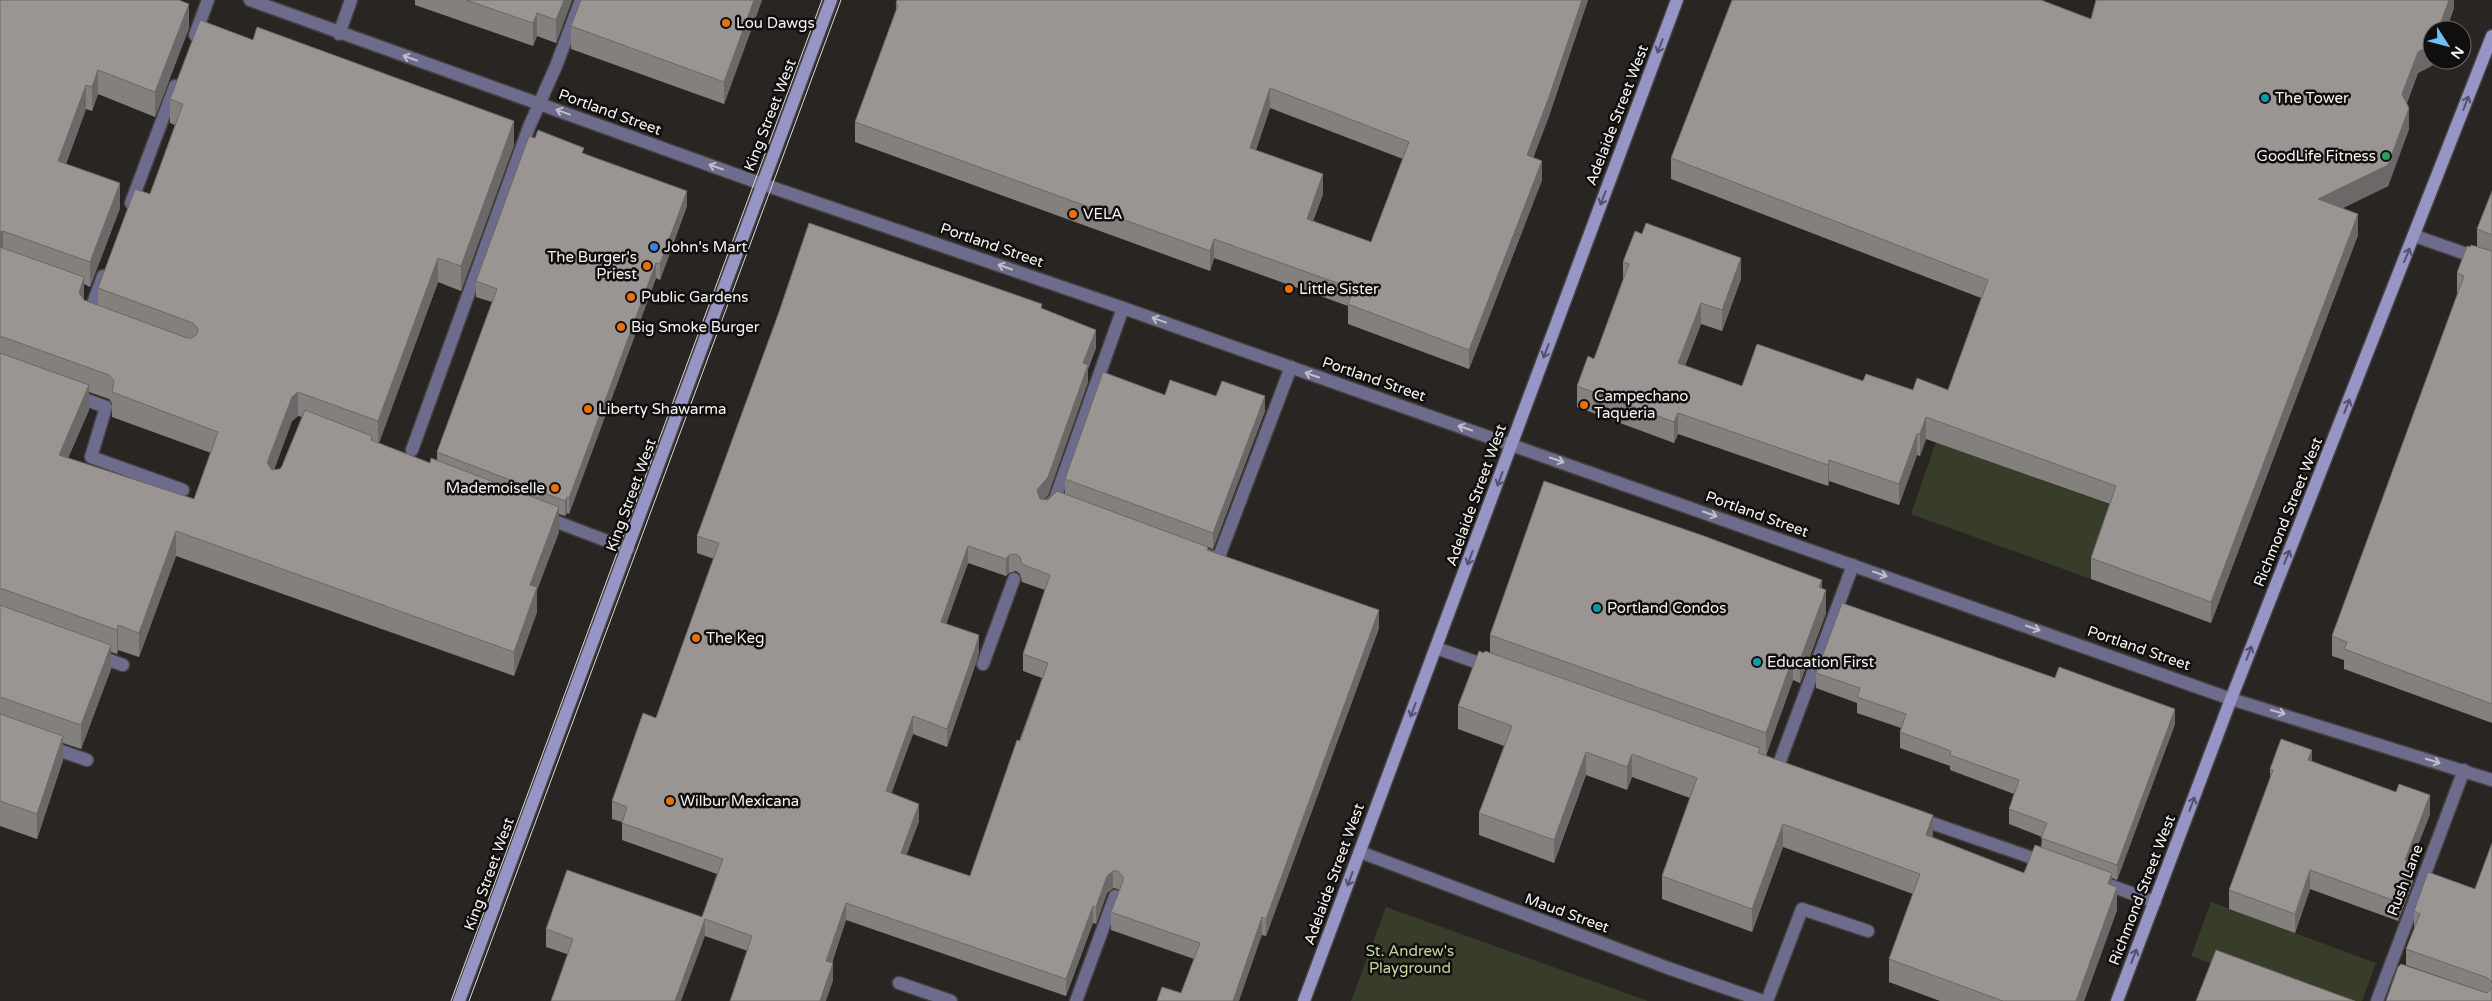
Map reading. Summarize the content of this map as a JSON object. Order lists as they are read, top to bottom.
{
  "streets": {
    "main road": ["King Street West", "Adelaide Street West", "Richmond Street West"],
    "street": ["Portland Street", "Rush Lane", "Maud Street"]
  },
  "crossings": [
    ["Portland Street", "King Street West"],
    ["Portland Street", "Adelaide Street West"],
    ["Portland Street", "Richmond Street West"],
    ["Portland Street", "Rush Lane"],
    ["Adelaide Street West", "Maud Street"]
  ],
  "one_way": ["Adelaide Street West", "Richmond Street West"],
  "parks": ["St. Andrew's Playground"],
  "places": [
    "Lou Dawgs",
    "The Tower",
    "GoodLife Fitness",
    "VELA",
    "John's Mart",
    "The Burger's Priest",
    "Little Sister",
    "Public Gardens",
    "Big Smoke Burger",
    "Campechano Taqueria",
    "Liberty Shawarma",
    "Mademoiselle",
    "Portland Condos",
    "The Keg",
    "Education First",
    "Wilbur Mexicana"
  ],
  "north": "bottom right"
}
